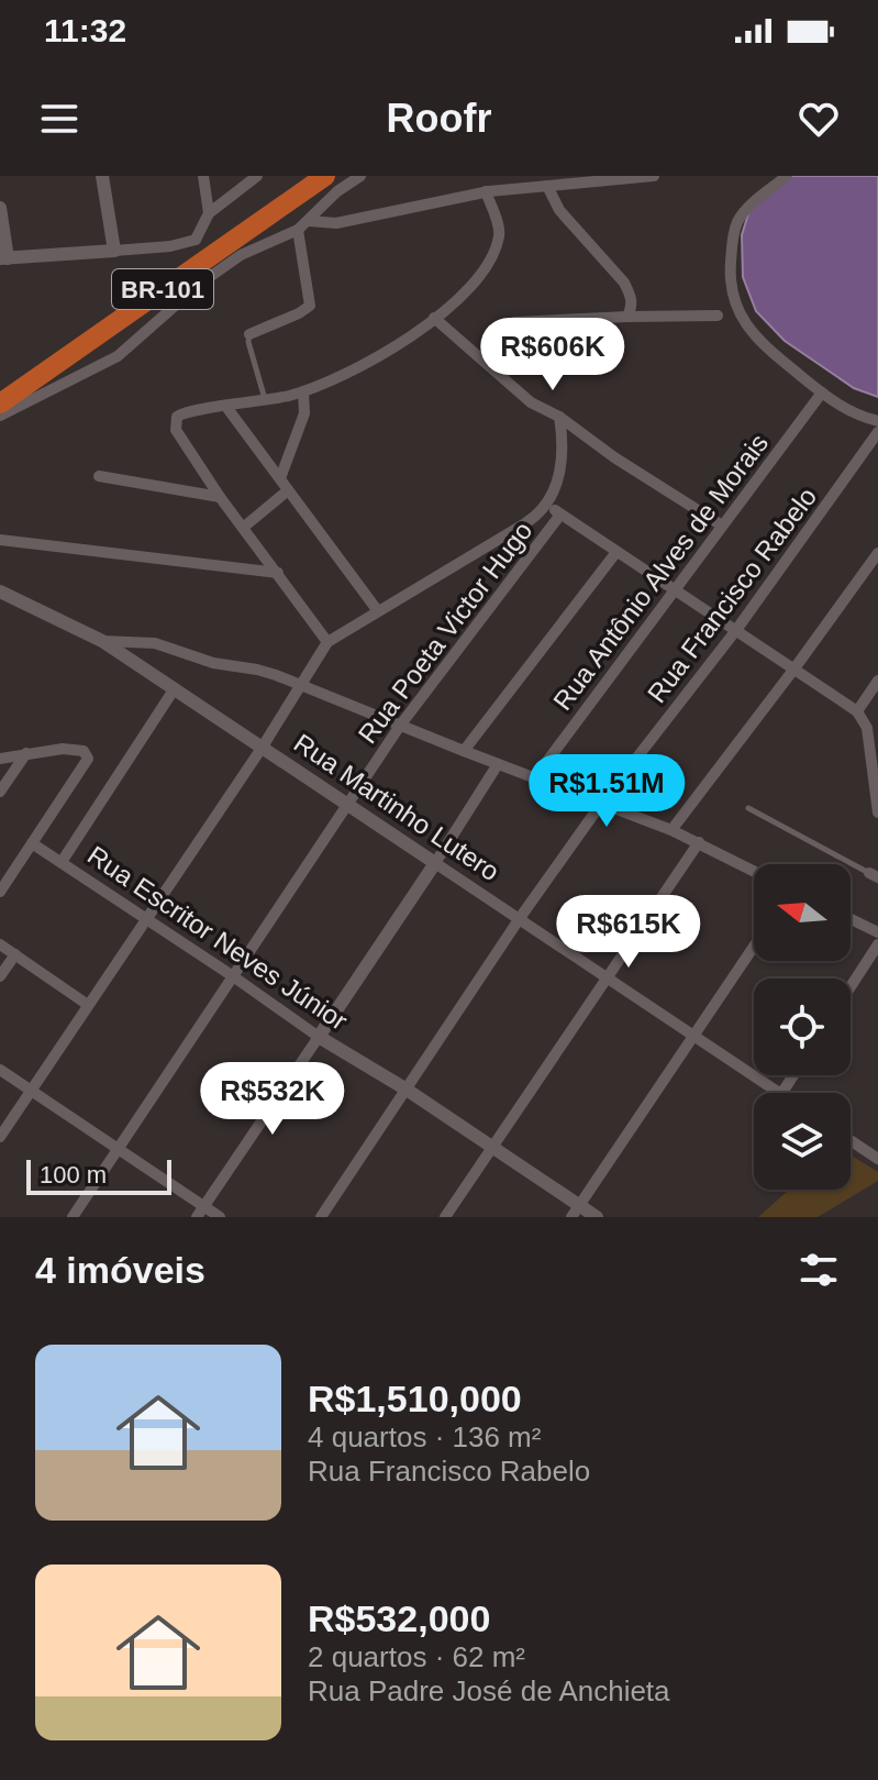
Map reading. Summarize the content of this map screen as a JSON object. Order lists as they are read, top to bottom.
{
  "streets": {
    "highway": ["BR-101"],
    "street": [
      "Rua Antônio Alves de Morais",
      "Rua Francisco Rabelo",
      "Rua Poeta Victor Hugo",
      "Rua Martinho Lutero",
      "Rua Escritor Neves Júnior"
    ]
  },
  "crossings": [
    ["Rua Francisco Rabelo", "Rua Martinho Lutero"],
    ["Rua Francisco Rabelo", "Rua Escritor Neves Júnior"],
    ["Rua Poeta Victor Hugo", "Rua Martinho Lutero"],
    ["Rua Poeta Victor Hugo", "Rua Escritor Neves Júnior"]
  ],
  "scale_bar": "100 m",
  "north": "left",
  "page": {
    "status": "11:32",
    "header": "Roofr",
    "price": [
      "R$606K",
      "R$1.51M",
      "R$615K",
      "R$532K"
    ],
    "scale": "100 m",
    "heading": "4 imóveis",
    "list": [
      {
        "name": "R$1,510,000",
        "note": "4 quartos · 136 m² · Rua Francisco Rabelo"
      },
      {
        "name": "R$532,000",
        "note": "2 quartos · 62 m² · Rua Padre José de Anchieta"
      }
    ]
  }
}
